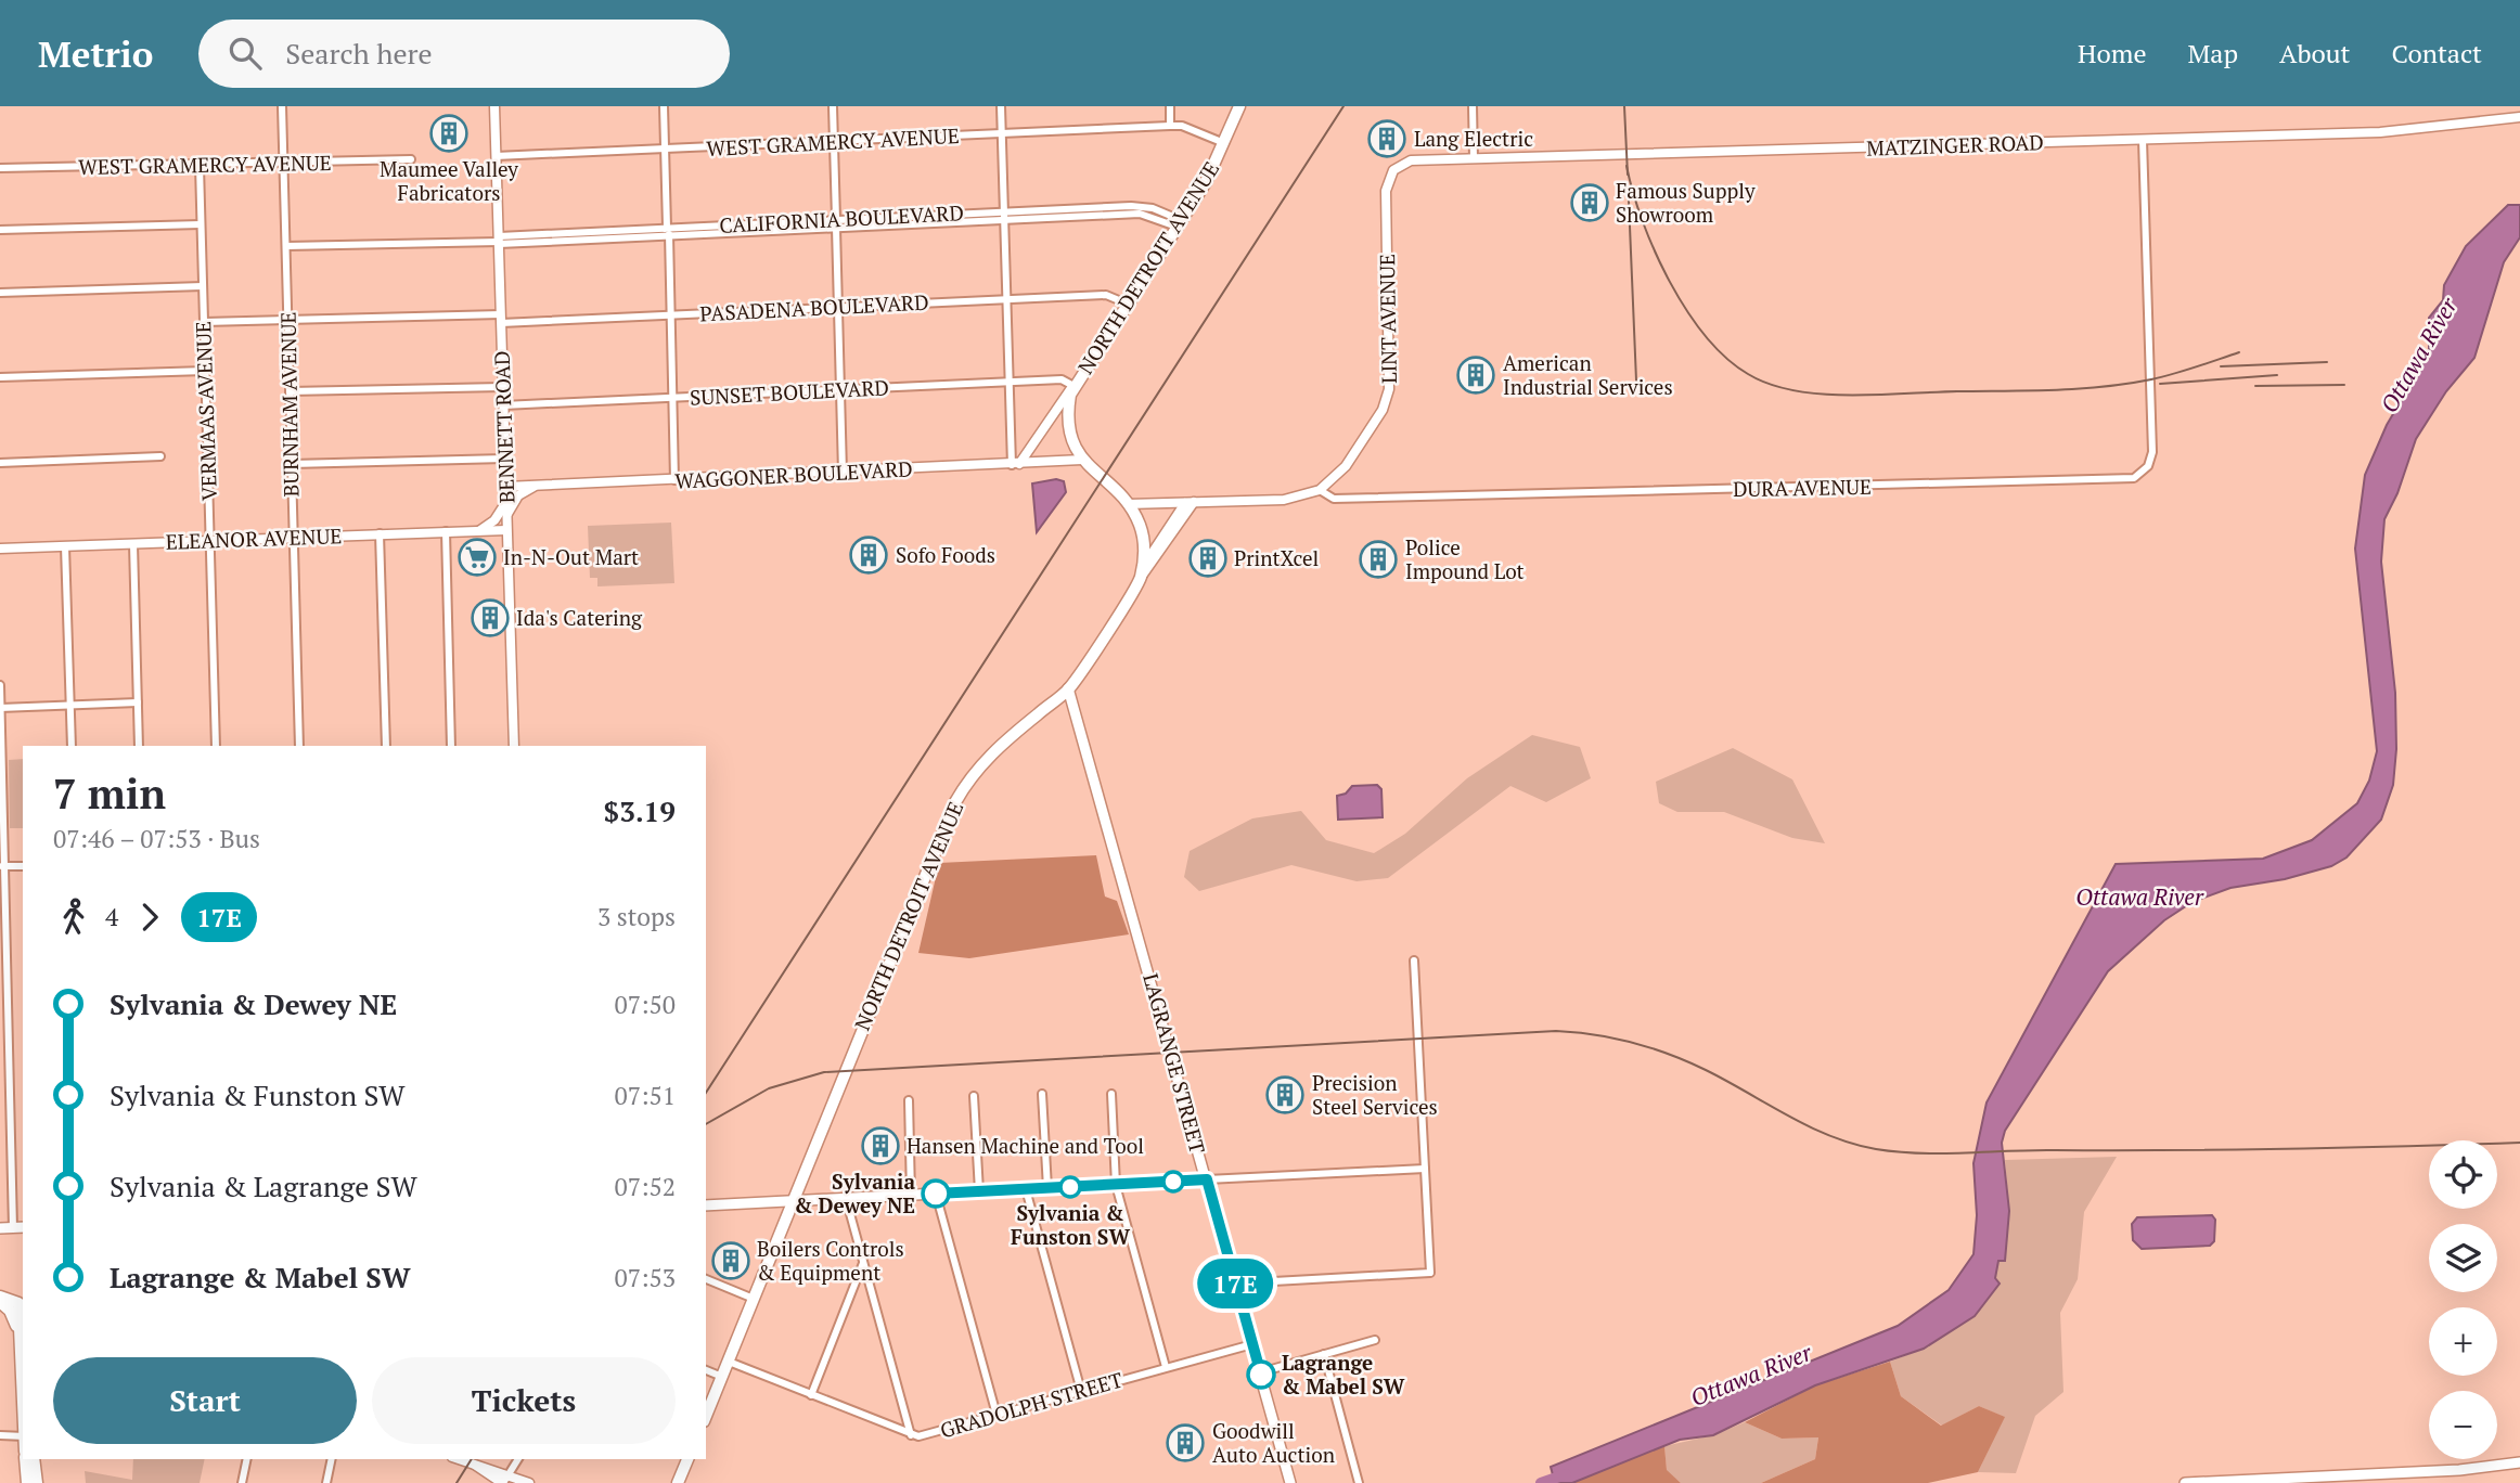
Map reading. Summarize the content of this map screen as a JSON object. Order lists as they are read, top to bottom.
{
  "streets": {
    "main road": ["NORTH DETROIT AVENUE", "LAGRANGE STREET"],
    "street": [
      "WEST GRAMERCY AVENUE",
      "MATZINGER ROAD",
      "CALIFORNIA BOULEVARD",
      "PASADENA BOULEVARD",
      "LINT AVENUE",
      "SUNSET BOULEVARD",
      "BURNHAM AVENUE",
      "VERMAAS AVENUE",
      "BENNETT ROAD",
      "WAGGONER BOULEVARD",
      "DURA AVENUE",
      "ELEANOR AVENUE",
      "GRADOLPH STREET"
    ]
  },
  "crossings": [
    ["WEST GRAMERCY AVENUE", "NORTH DETROIT AVENUE"],
    ["WEST GRAMERCY AVENUE", "BURNHAM AVENUE"],
    ["WEST GRAMERCY AVENUE", "VERMAAS AVENUE"],
    ["WEST GRAMERCY AVENUE", "BENNETT ROAD"],
    ["MATZINGER ROAD", "LINT AVENUE"],
    ["MATZINGER ROAD", "DURA AVENUE"],
    ["CALIFORNIA BOULEVARD", "NORTH DETROIT AVENUE"],
    ["CALIFORNIA BOULEVARD", "BURNHAM AVENUE"],
    ["CALIFORNIA BOULEVARD", "BENNETT ROAD"],
    ["NORTH DETROIT AVENUE", "PASADENA BOULEVARD"],
    ["NORTH DETROIT AVENUE", "SUNSET BOULEVARD"],
    ["NORTH DETROIT AVENUE", "WAGGONER BOULEVARD"],
    ["NORTH DETROIT AVENUE", "DURA AVENUE"],
    ["NORTH DETROIT AVENUE", "LAGRANGE STREET"],
    ["NORTH DETROIT AVENUE", "GRADOLPH STREET"],
    ["PASADENA BOULEVARD", "BURNHAM AVENUE"],
    ["PASADENA BOULEVARD", "VERMAAS AVENUE"],
    ["PASADENA BOULEVARD", "BENNETT ROAD"],
    ["LINT AVENUE", "DURA AVENUE"],
    ["SUNSET BOULEVARD", "BENNETT ROAD"],
    ["BURNHAM AVENUE", "ELEANOR AVENUE"],
    ["VERMAAS AVENUE", "ELEANOR AVENUE"],
    ["BENNETT ROAD", "WAGGONER BOULEVARD"],
    ["BENNETT ROAD", "ELEANOR AVENUE"],
    ["LAGRANGE STREET", "GRADOLPH STREET"]
  ],
  "water": ["Ottawa River"],
  "places": {
    "building": [
      "Maumee Valley Fabricators",
      "Lang Electric",
      "Famous Supply Showroom",
      "American Industrial Services",
      "Sofo Foods",
      "PrintXcel",
      "Police Impound Lot",
      "Ida's Catering",
      "Precision Steel Services",
      "Hansen Machine and Tool",
      "Boilers Controls & Equipment",
      "Goodwill Auto Auction"
    ],
    "supermarket": ["In-N-Out Mart"],
    "other": ["Sylvania & Funston SW", "Sylvania & Dewey NE", "Lagrange & Mabel SW"]
  },
  "lines": ["bus line 17E"],
  "page": {
    "header": "Metrio",
    "search": "Search here",
    "nav": [
      "Home",
      "Map",
      "About",
      "Contact"
    ],
    "on_map": "17E",
    "heading": ["7 min", "07:46 – 07:53 · Bus", "$3.19"],
    "legs": ["4", "17E", "3 stops"],
    "list": [
      {
        "name": "Sylvania & Dewey NE",
        "value": "07:50"
      },
      {
        "name": "Sylvania & Funston SW",
        "value": "07:51"
      },
      {
        "name": "Sylvania & Lagrange SW",
        "value": "07:52"
      },
      {
        "name": "Lagrange & Mabel SW",
        "value": "07:53"
      }
    ],
    "map_buttons": ["+", "−"],
    "buttons": ["Start", "Tickets"]
  }
}
